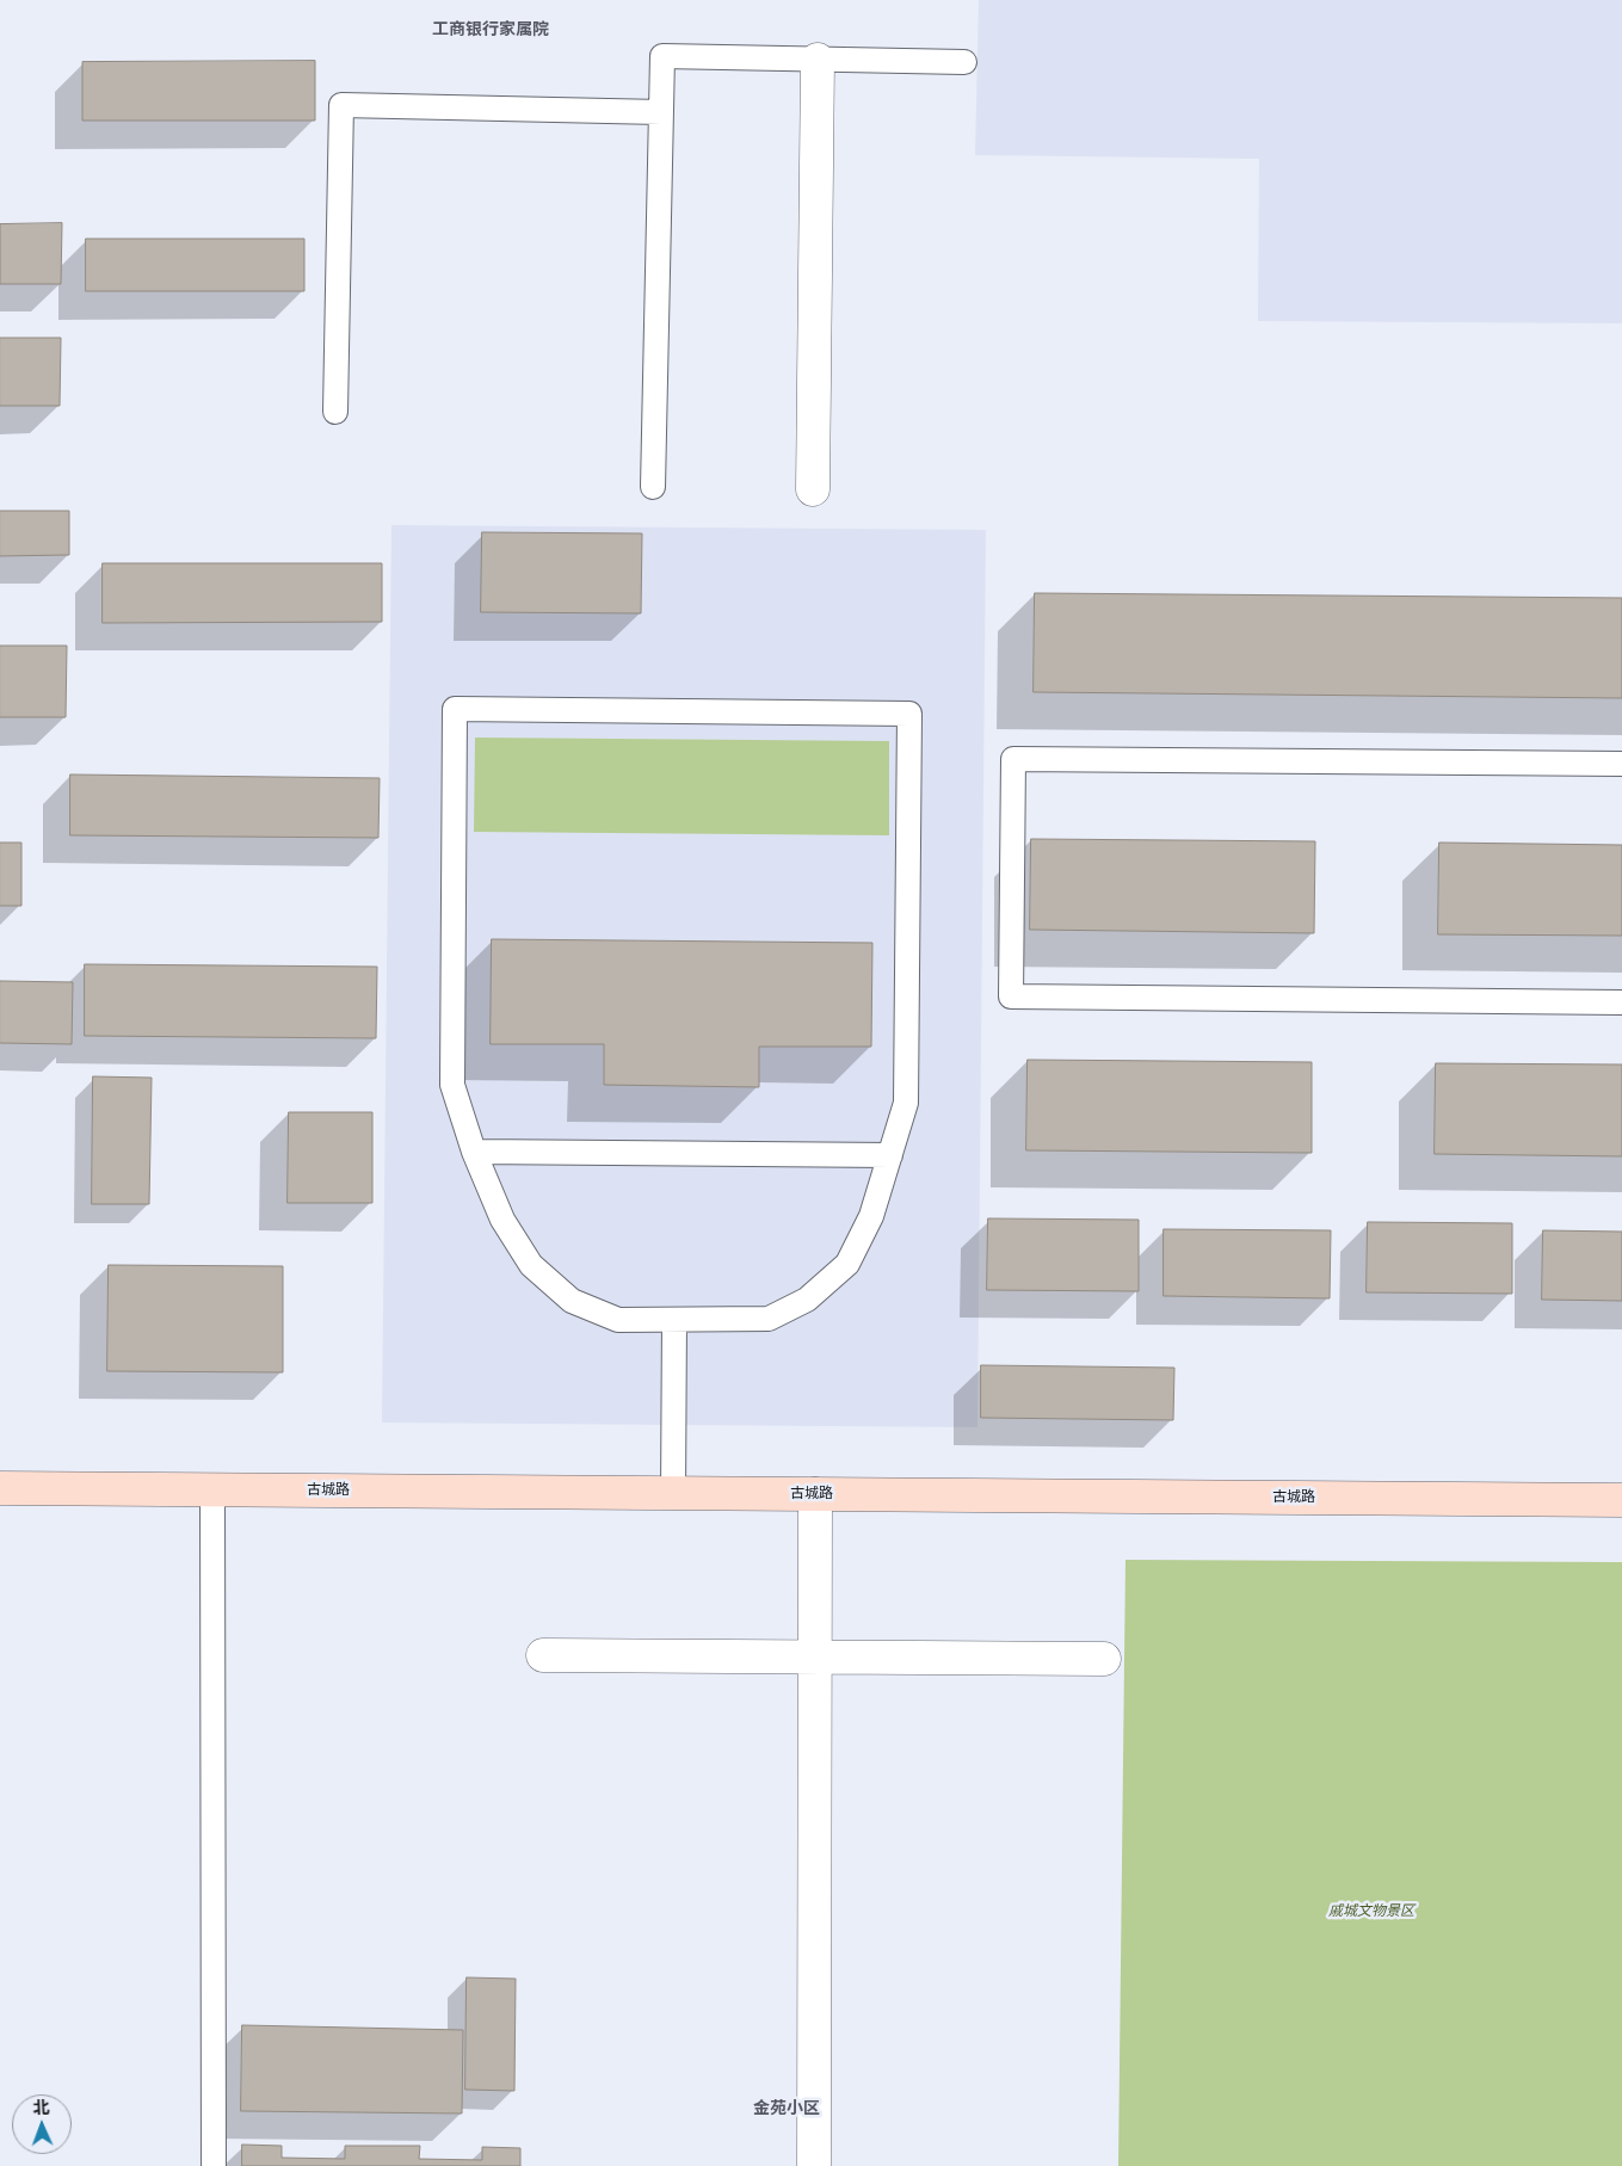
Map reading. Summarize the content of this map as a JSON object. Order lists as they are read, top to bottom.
{
  "streets": {
    "street": ["古城路"]
  },
  "districts": ["工商银行家属院", "金苑小区"],
  "parks": ["戚城文物景区"],
  "north": "top"
}
